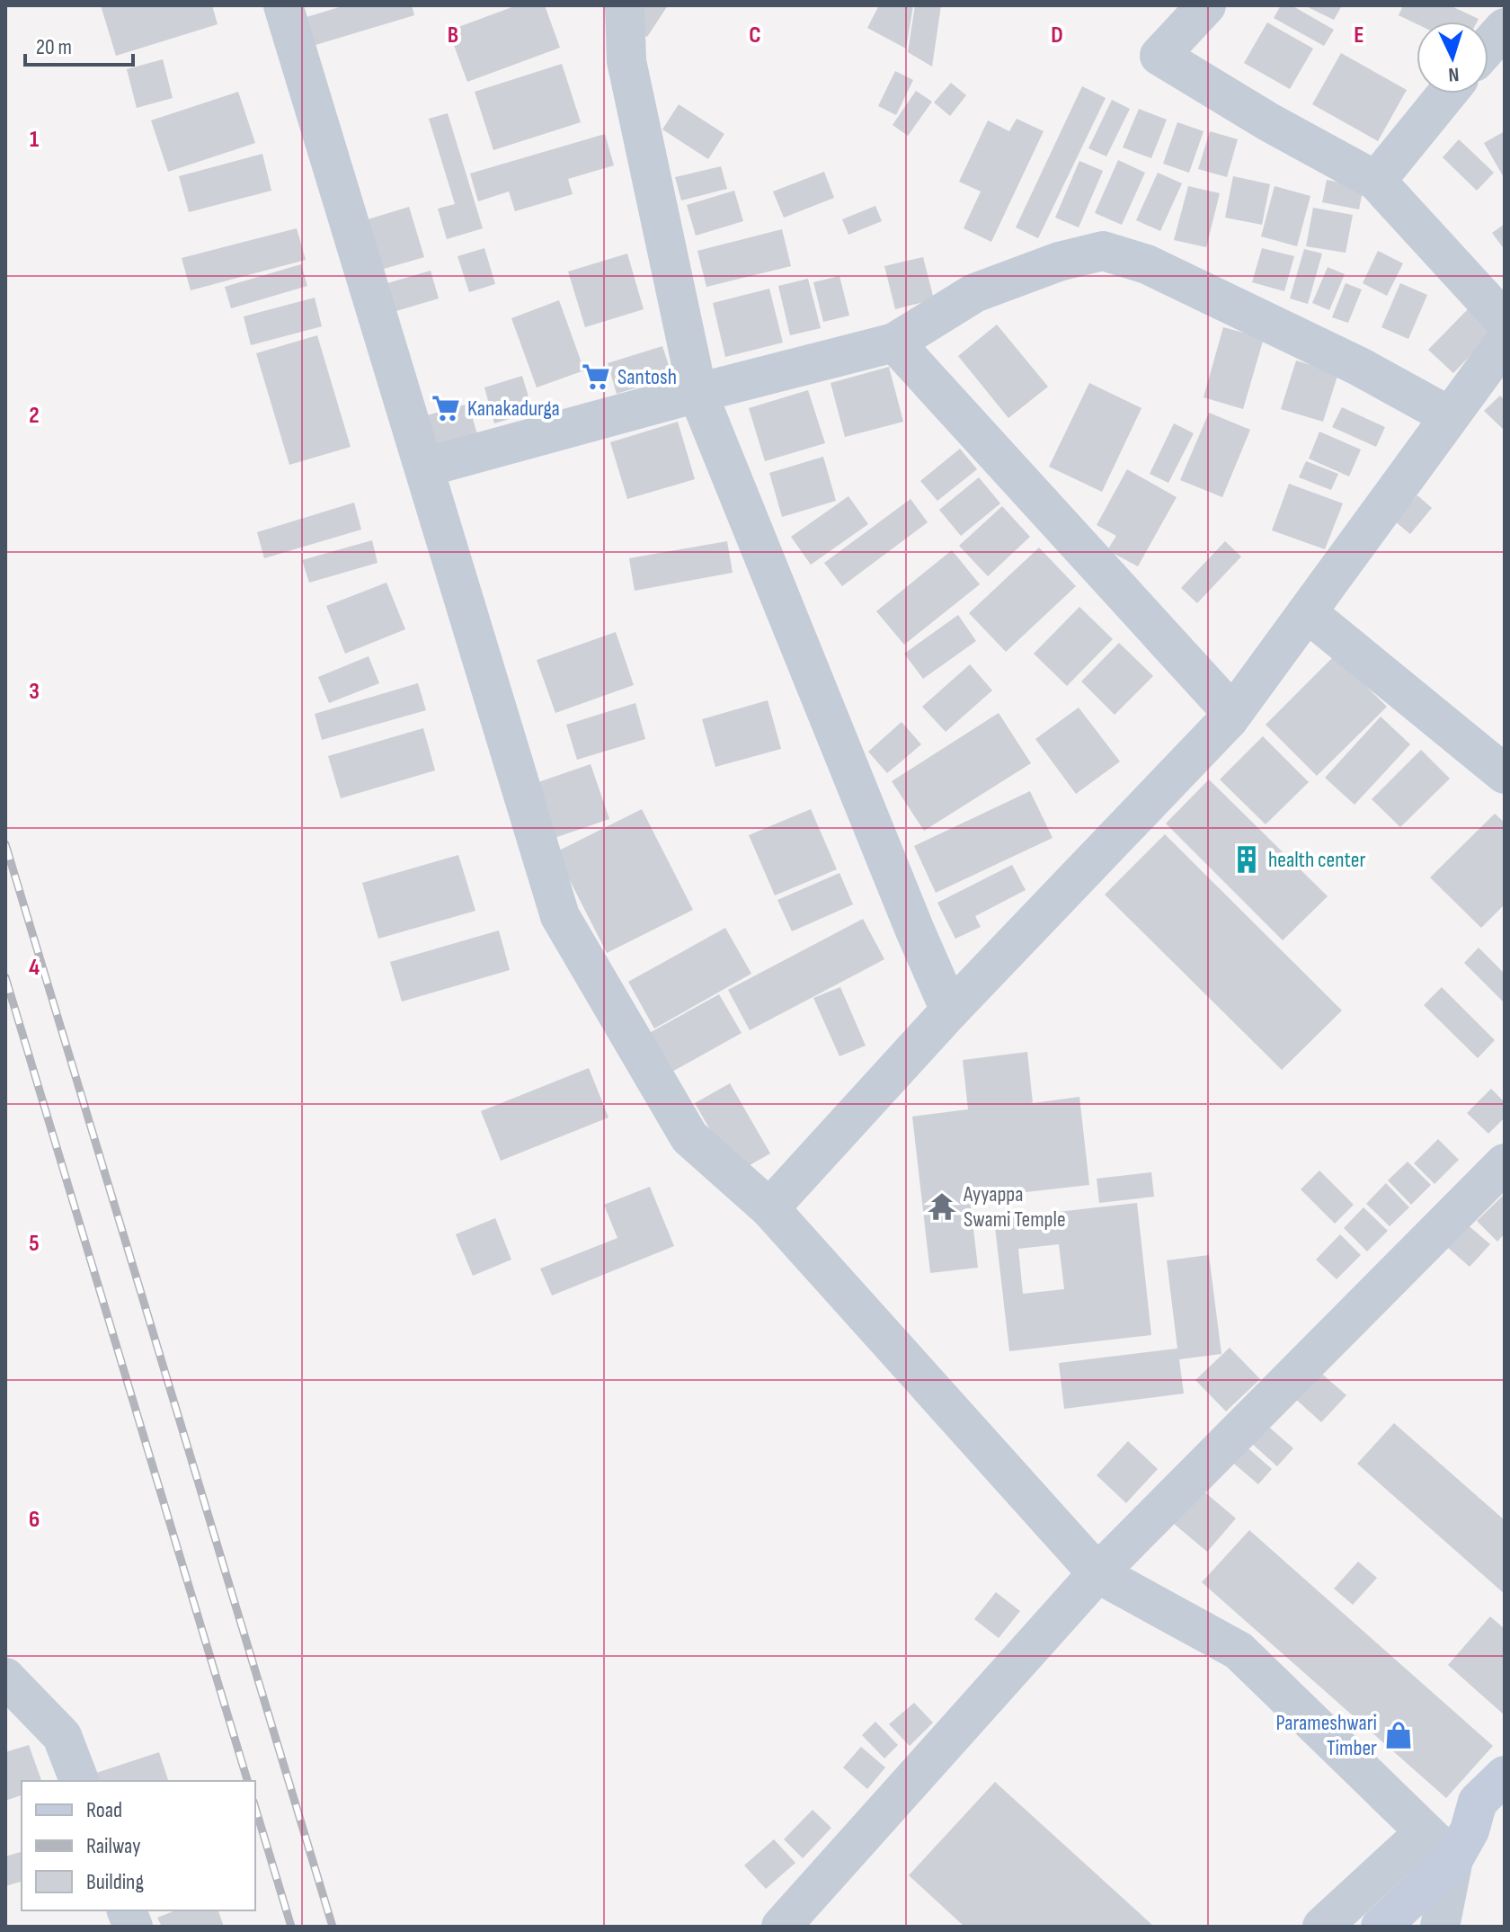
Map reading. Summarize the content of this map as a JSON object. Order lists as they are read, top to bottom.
{
  "places": {
    "supermarket": ["Santosh", "Kanakadurga"],
    "building": ["health center"],
    "temple": ["Ayyappa Swami Temple"],
    "shop": ["Parameshwari Timber"]
  },
  "legend": ["Road", "Railway", "Building"],
  "scale_bar": "20 m",
  "north": "bottom",
  "grid": {
    "columns": [
      "B",
      "C",
      "D",
      "E"
    ],
    "rows": [
      "1",
      "2",
      "3",
      "4",
      "5",
      "6"
    ]
  }
}
